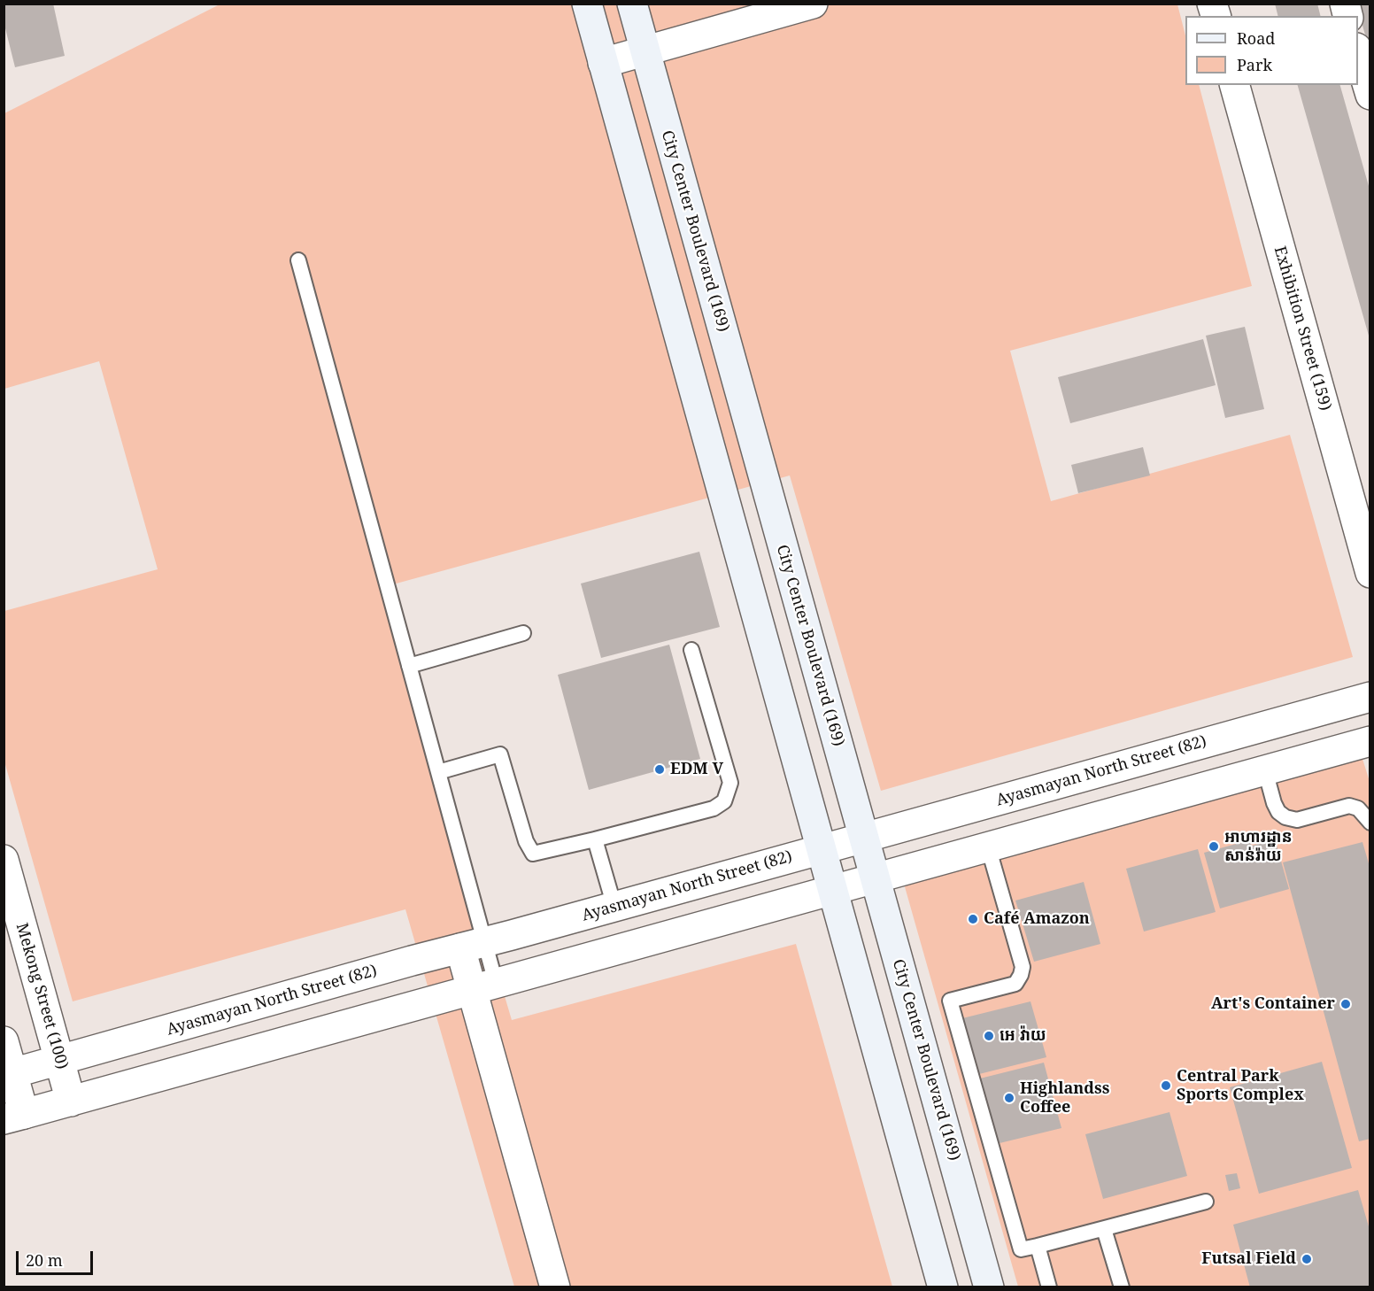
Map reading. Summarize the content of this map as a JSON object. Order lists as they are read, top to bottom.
{
  "streets": {
    "main road": ["City Center Boulevard (169)"],
    "street": ["Exhibition Street (159)", "Ayasmayan North Street (82)", "Mekong Street (100)"]
  },
  "crossings": [
    ["City Center Boulevard (169)", "Ayasmayan North Street (82)"],
    ["Ayasmayan North Street (82)", "Mekong Street (100)"]
  ],
  "places": [
    "EDM V",
    "អាហារដ្ឋាន សាន់រ៉ាយ",
    "Café Amazon",
    "Art's Container",
    "អេ វ៉ាយ",
    "Central Park Sports Complex",
    "Highlandss Coffee",
    "Futsal Field"
  ],
  "legend": ["Road", "Park"],
  "scale_bar": "20 m"
}
